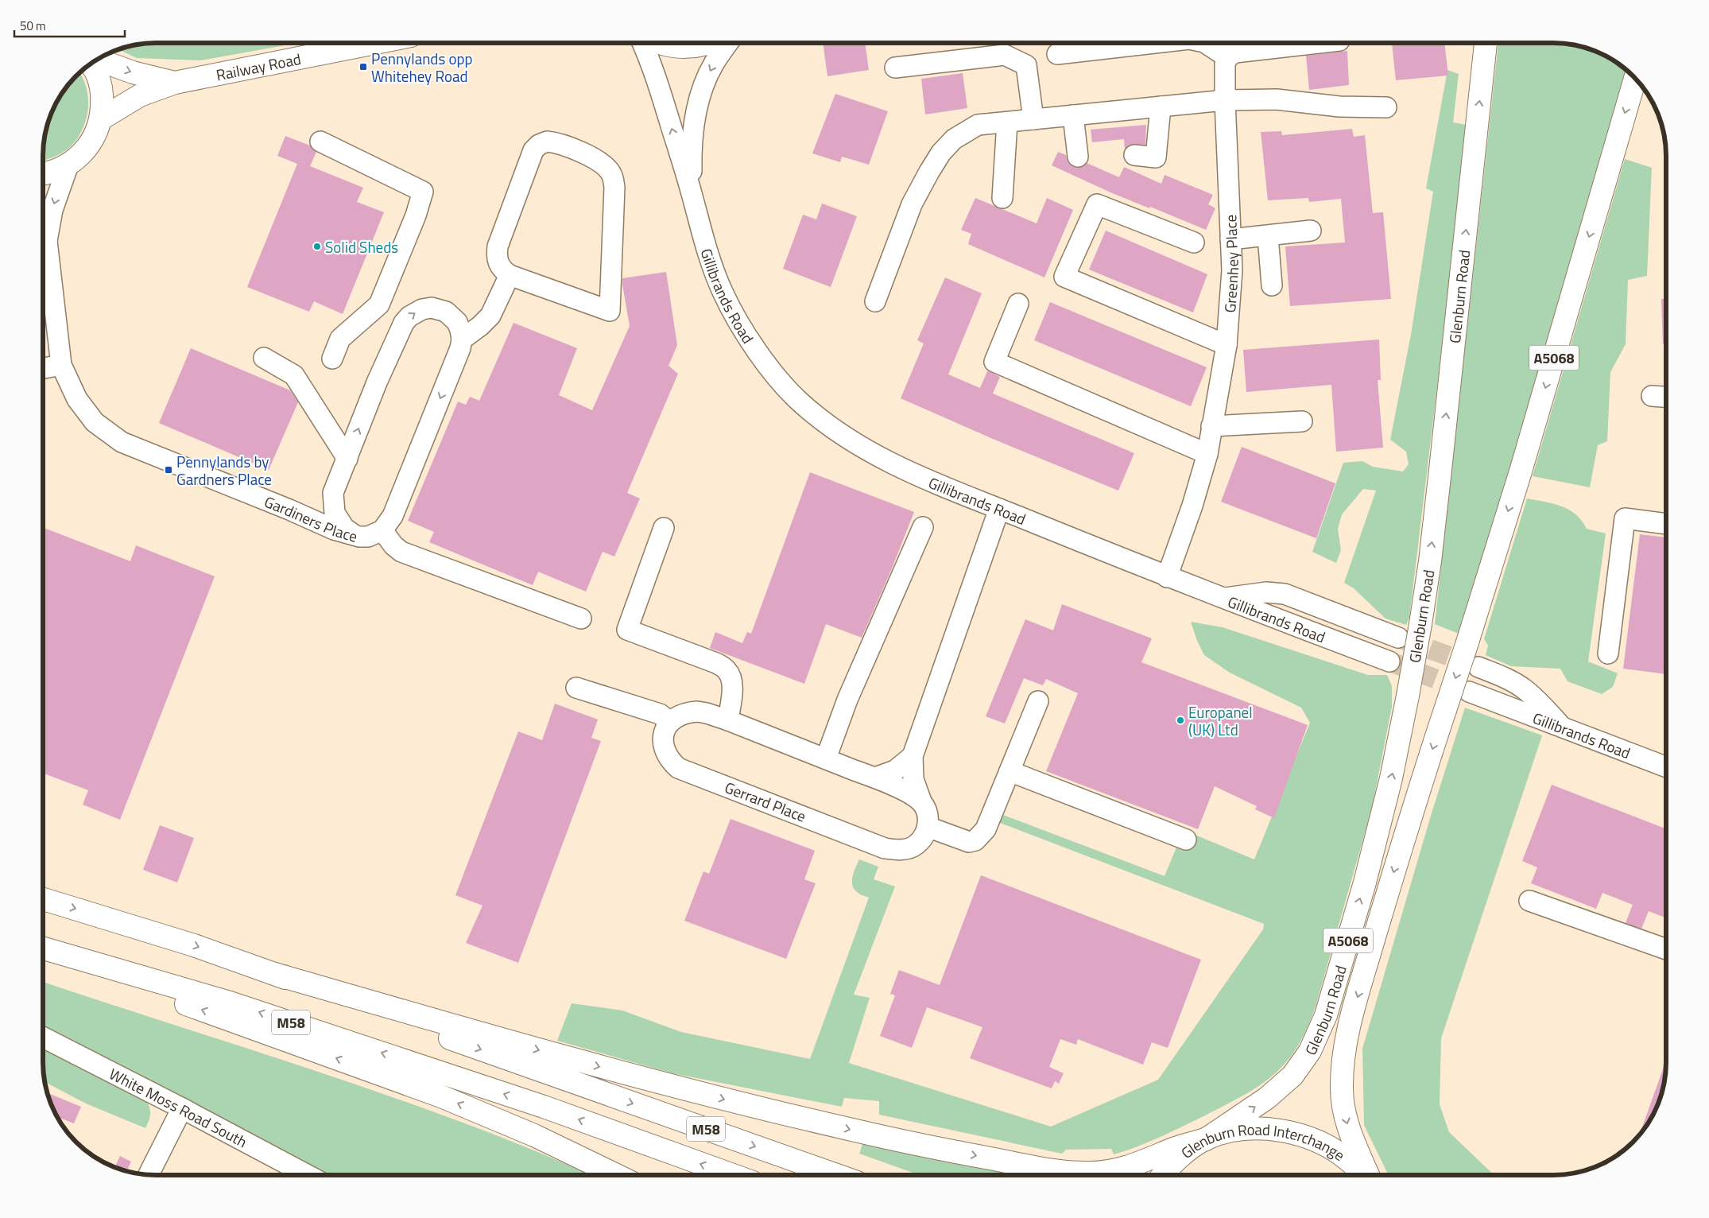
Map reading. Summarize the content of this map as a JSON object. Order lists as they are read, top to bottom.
{
  "streets": {
    "main road": [
      "Railway Road",
      "Glenburn Road",
      "A5068",
      "M58",
      "Glenburn Road Interchange"
    ],
    "street": [
      "Greenhey Place",
      "Gillibrands Road",
      "Gardiners Place",
      "Gerrard Place",
      "White Moss Road South"
    ]
  },
  "crossings": [
    ["Greenhey Place", "Gillibrands Road"],
    ["Glenburn Road", "Glenburn Road Interchange"]
  ],
  "places": {
    "transit": ["Pennylands opp Whitehey Road", "Pennylands by Gardners Place"],
    "other": ["Solid Sheds", "Europanel (UK) Ltd"]
  },
  "scale_bar": "50 m"
}
